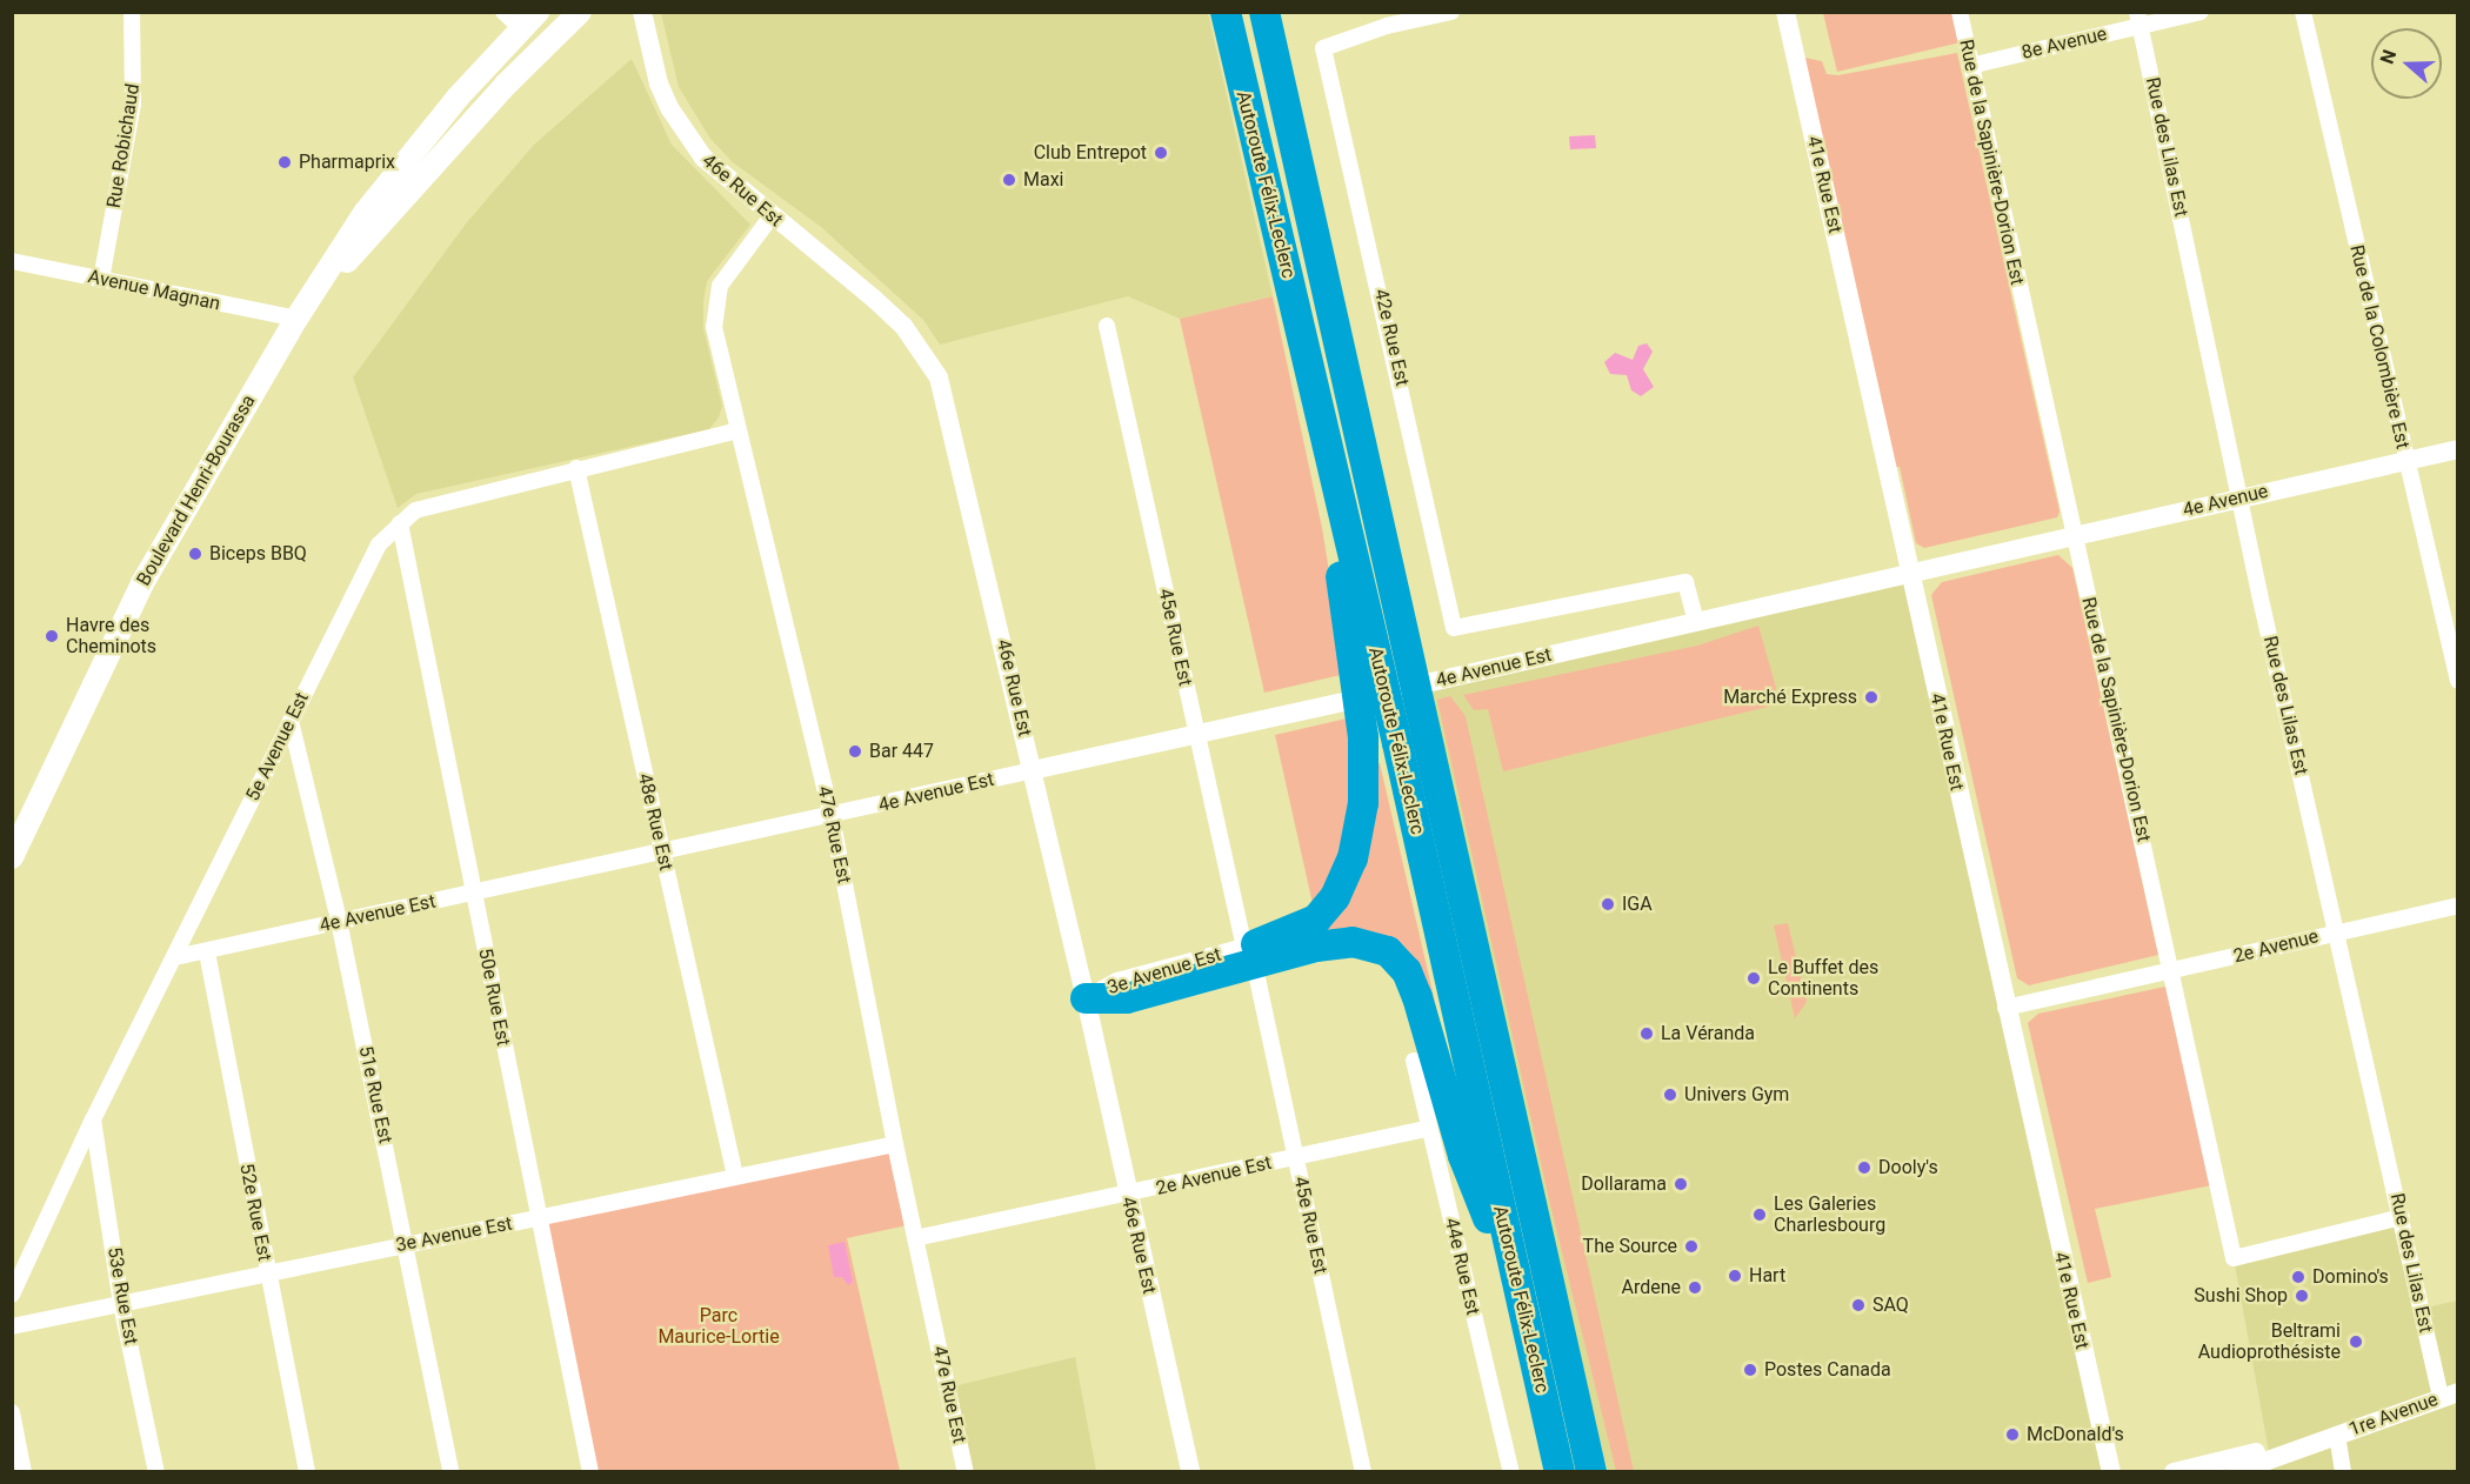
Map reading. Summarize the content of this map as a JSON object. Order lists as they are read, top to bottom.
{
  "streets": {
    "highway": ["Autoroute Félix-Leclerc"],
    "main road": ["Boulevard Henri-Bourassa"],
    "street": [
      "8e Avenue",
      "Rue Robichaud",
      "Rue des Lilas Est",
      "Rue de la Sapinière-Dorion Est",
      "41e Rue Est",
      "46e Rue Est",
      "Avenue Magnan",
      "42e Rue Est",
      "Rue de la Colombière Est",
      "4e Avenue",
      "45e Rue Est",
      "4e Avenue Est",
      "5e Avenue Est",
      "48e Rue Est",
      "47e Rue Est",
      "2e Avenue",
      "3e Avenue Est",
      "50e Rue Est",
      "51e Rue Est",
      "2e Avenue Est",
      "52e Rue Est",
      "44e Rue Est",
      "53e Rue Est",
      "1re Avenue"
    ]
  },
  "crossings": [
    ["8e Avenue", "Rue des Lilas Est"],
    ["8e Avenue", "Rue de la Sapinière-Dorion Est"],
    ["Rue Robichaud", "Avenue Magnan"],
    ["Rue des Lilas Est", "Rue de la Sapinière-Dorion Est"],
    ["Rue des Lilas Est", "4e Avenue"],
    ["Rue des Lilas Est", "2e Avenue"],
    ["Rue des Lilas Est", "1re Avenue"],
    ["Rue de la Sapinière-Dorion Est", "4e Avenue"],
    ["Rue de la Sapinière-Dorion Est", "2e Avenue"],
    ["41e Rue Est", "4e Avenue Est"],
    ["41e Rue Est", "2e Avenue"],
    ["46e Rue Est", "4e Avenue Est"],
    ["46e Rue Est", "47e Rue Est"],
    ["46e Rue Est", "3e Avenue Est"],
    ["46e Rue Est", "2e Avenue Est"],
    ["Avenue Magnan", "Boulevard Henri-Bourassa"],
    ["42e Rue Est", "4e Avenue Est"],
    ["Rue de la Colombière Est", "4e Avenue"],
    ["4e Avenue", "4e Avenue Est"],
    ["45e Rue Est", "4e Avenue Est"],
    ["45e Rue Est", "3e Avenue Est"],
    ["45e Rue Est", "2e Avenue Est"],
    ["4e Avenue Est", "5e Avenue Est"],
    ["4e Avenue Est", "48e Rue Est"],
    ["4e Avenue Est", "47e Rue Est"],
    ["4e Avenue Est", "50e Rue Est"],
    ["4e Avenue Est", "51e Rue Est"],
    ["4e Avenue Est", "52e Rue Est"],
    ["5e Avenue Est", "48e Rue Est"],
    ["5e Avenue Est", "47e Rue Est"],
    ["5e Avenue Est", "50e Rue Est"],
    ["5e Avenue Est", "51e Rue Est"],
    ["5e Avenue Est", "53e Rue Est"],
    ["48e Rue Est", "3e Avenue Est"],
    ["47e Rue Est", "3e Avenue Est"],
    ["47e Rue Est", "2e Avenue Est"],
    ["3e Avenue Est", "50e Rue Est"],
    ["3e Avenue Est", "51e Rue Est"],
    ["3e Avenue Est", "52e Rue Est"],
    ["3e Avenue Est", "53e Rue Est"],
    ["2e Avenue Est", "44e Rue Est"]
  ],
  "parks": ["Parc Maurice-Lortie"],
  "places": [
    "Club Entrepot",
    "Pharmaprix",
    "Maxi",
    "Biceps BBQ",
    "Havre des Cheminots",
    "Marché Express",
    "Bar 447",
    "IGA",
    "Le Buffet des Continents",
    "La Véranda",
    "Univers Gym",
    "Dooly's",
    "Dollarama",
    "Les Galeries Charlesbourg",
    "The Source",
    "Hart",
    "Domino's",
    "Ardene",
    "Sushi Shop",
    "SAQ",
    "Beltrami Audioprothésiste",
    "Postes Canada",
    "McDonald's"
  ],
  "north": "left"
}
